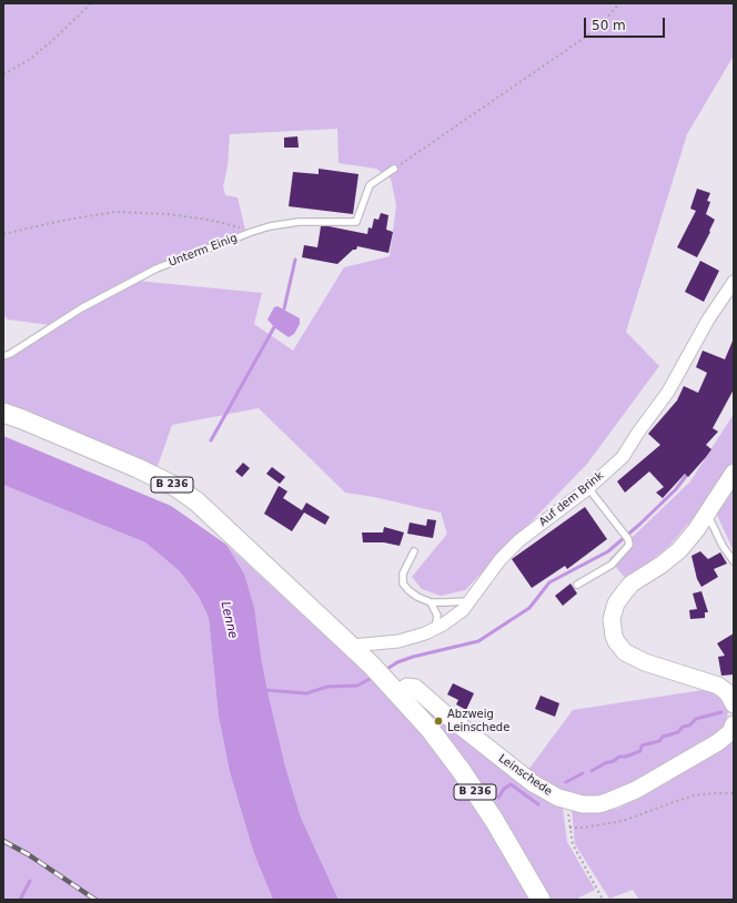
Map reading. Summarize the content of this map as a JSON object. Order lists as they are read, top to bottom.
{
  "streets": {
    "main road": ["B 236", "Leinschede"],
    "street": ["Auf dem Brink"],
    "lane": ["Unterm Einig"]
  },
  "crossings": [
    ["B 236", "Auf dem Brink"],
    ["B 236", "Leinschede"]
  ],
  "water": ["Lenne"],
  "places": ["Abzweig Leinschede"],
  "scale_bar": "50 m"
}
